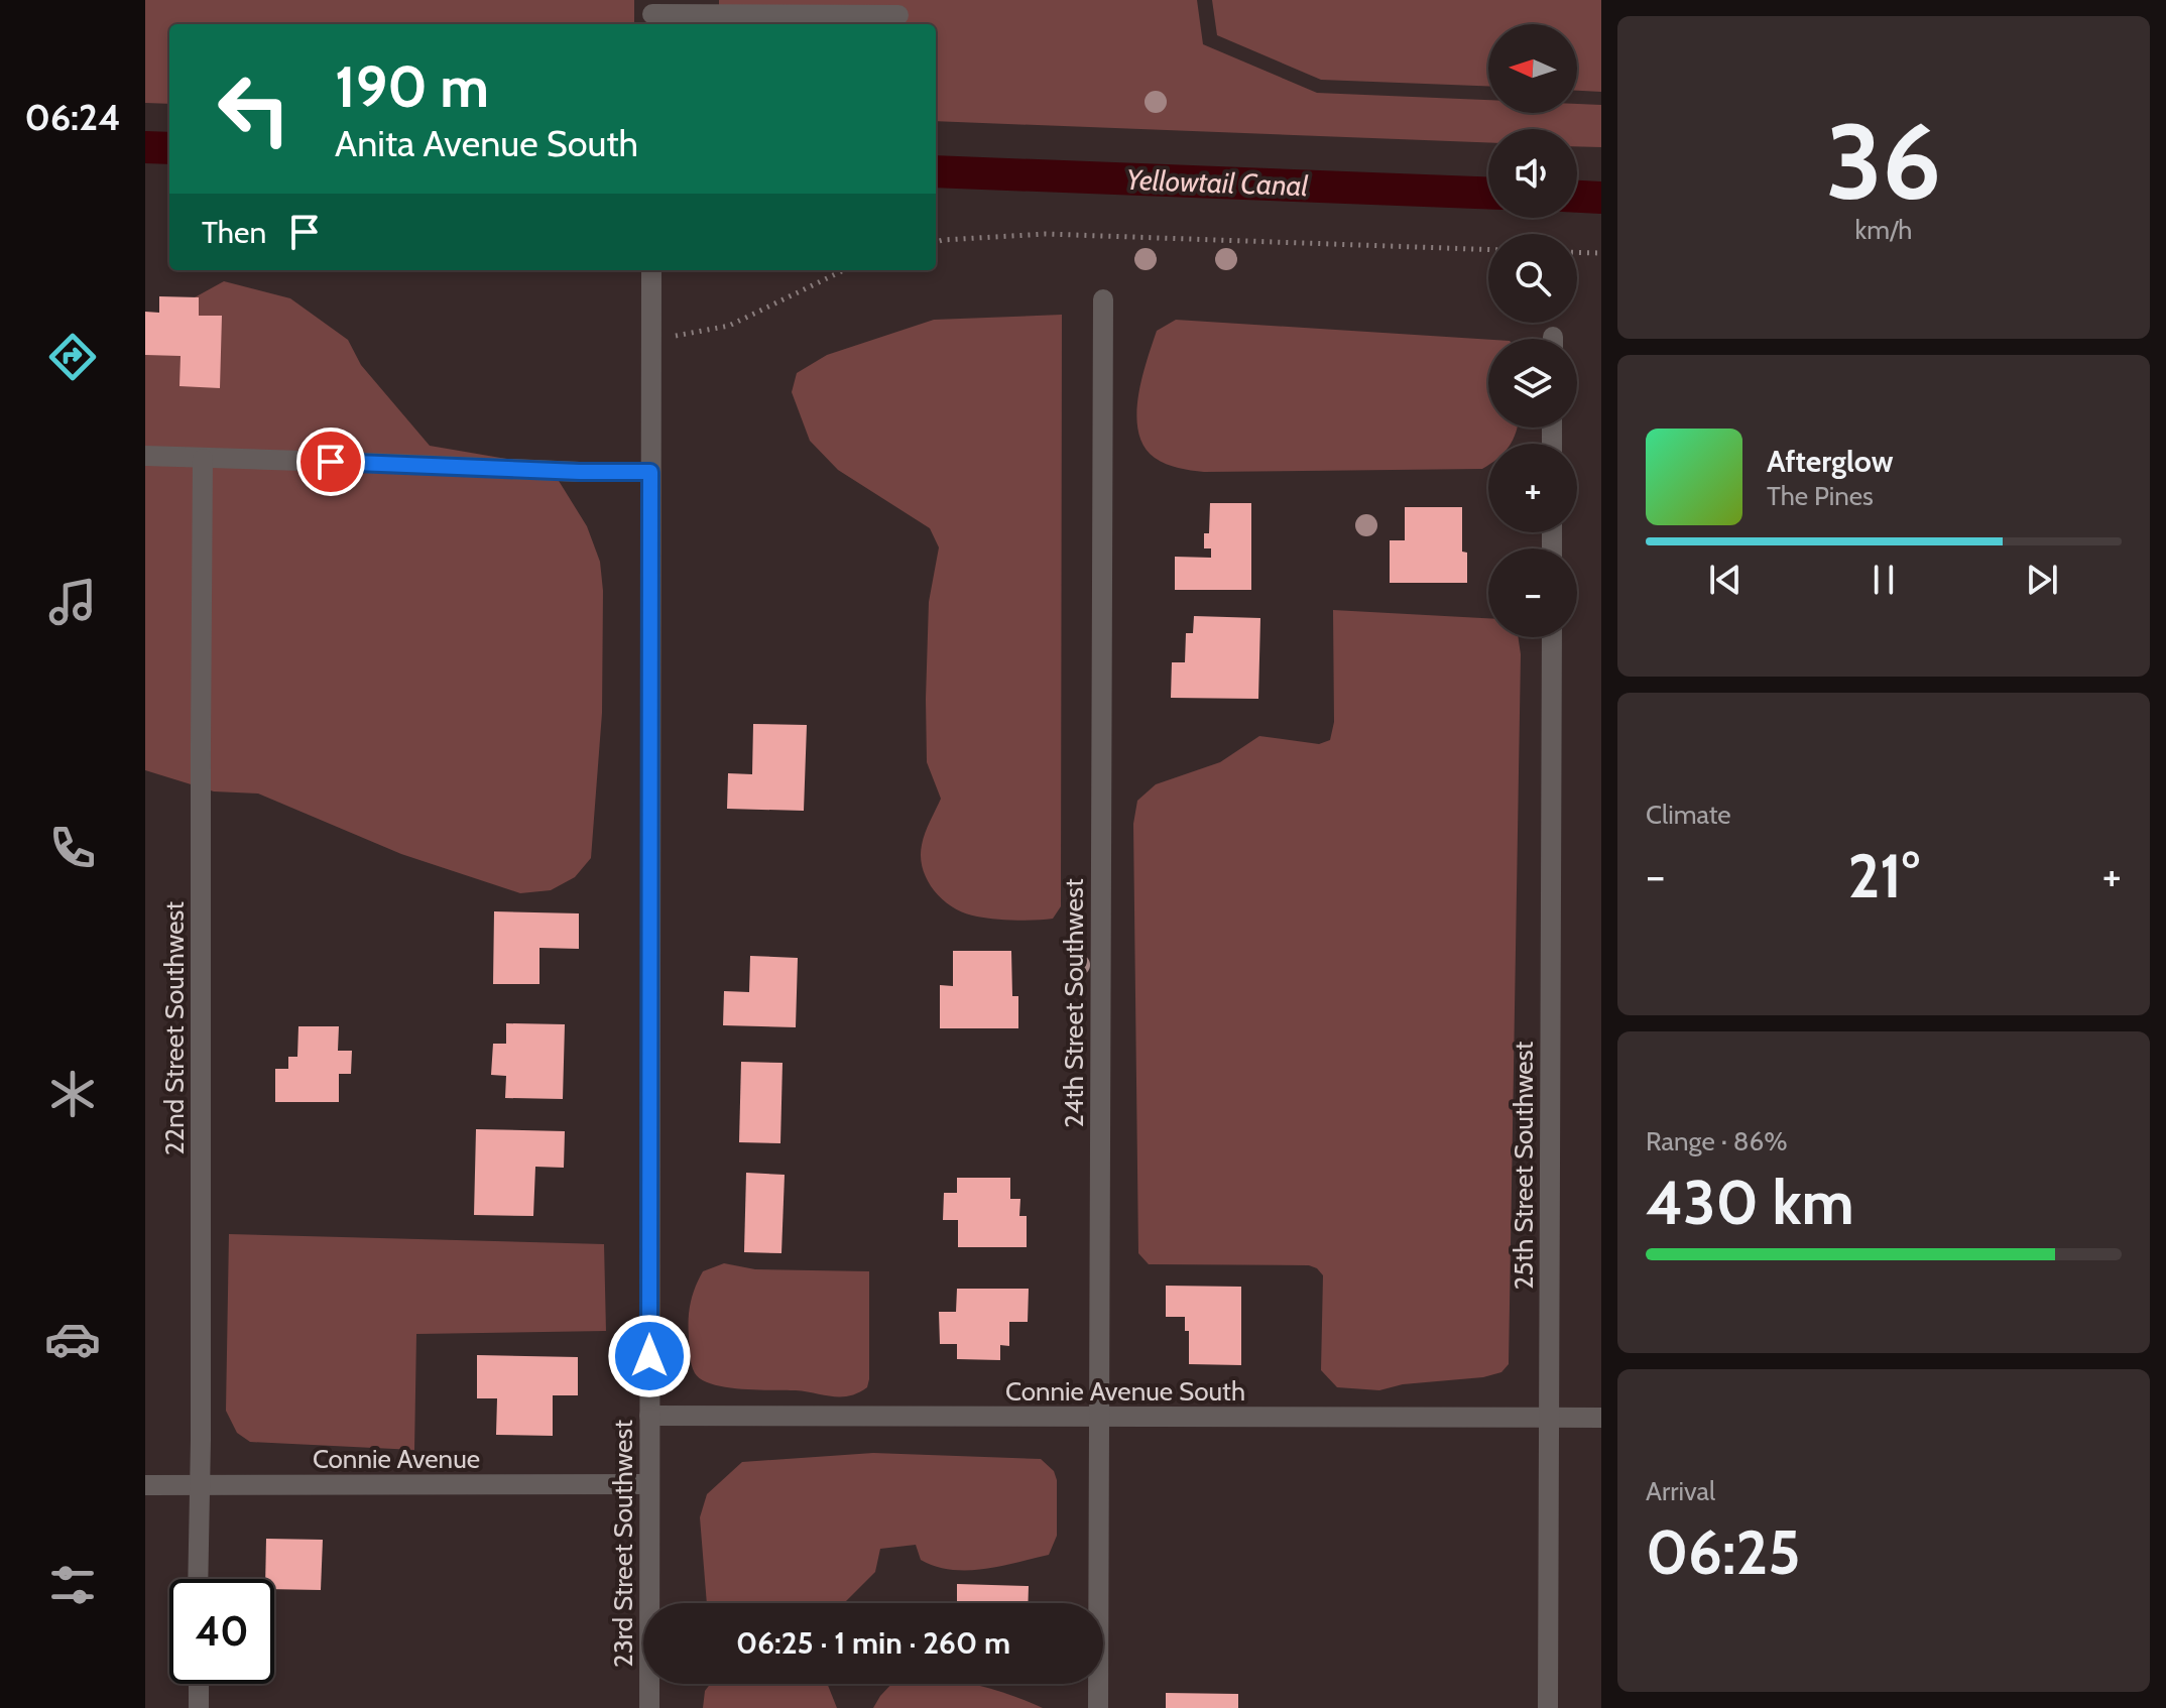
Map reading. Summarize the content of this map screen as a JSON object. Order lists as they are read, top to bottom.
{
  "streets": {
    "street": [
      "24th Street Southwest",
      "22nd Street Southwest",
      "25th Street Southwest",
      "Connie Avenue South",
      "Connie Avenue",
      "23rd Street Southwest"
    ]
  },
  "crossings": [
    ["24th Street Southwest", "Connie Avenue South"],
    ["22nd Street Southwest", "Connie Avenue"],
    ["25th Street Southwest", "Connie Avenue South"],
    ["Connie Avenue South", "23rd Street Southwest"],
    ["Connie Avenue", "23rd Street Southwest"]
  ],
  "water": ["Yellowtail Canal"],
  "north": "left",
  "page": {
    "tabs": "06:24",
    "tile": [
      ["36", "km/h"],
      "Climate",
      ["Range · 86%", "430 km"],
      ["Arrival", "06:25"]
    ],
    "map_buttons": ["+", "−"],
    "turn": ["190 m", "Anita Avenue South"],
    "then": "Then",
    "song": ["Afterglow", "The Pines"],
    "heat": ["−", "21°", "+"],
    "limit": "40",
    "trip": "06:25 · 1 min · 260 m"
  }
}
